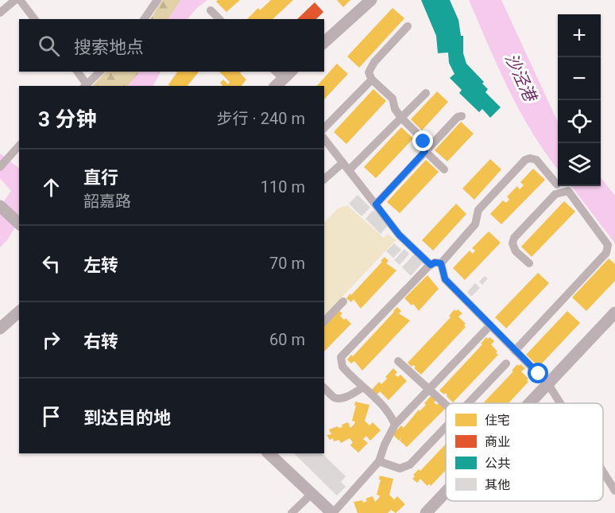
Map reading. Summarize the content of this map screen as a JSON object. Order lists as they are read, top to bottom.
{
  "water": ["沙泾港"],
  "legend": [
    "住宅",
    "商业",
    "公共",
    "其他"
  ],
  "page": {
    "map_buttons": ["+", "−"],
    "search": "搜索地点",
    "heading": ["3 分钟", "步行 · 240 m"],
    "list": [
      ["直行", "韶嘉路", "110 m"],
      ["左转", "70 m"],
      ["右转", "60 m"],
      "到达目的地"
    ]
  }
}
